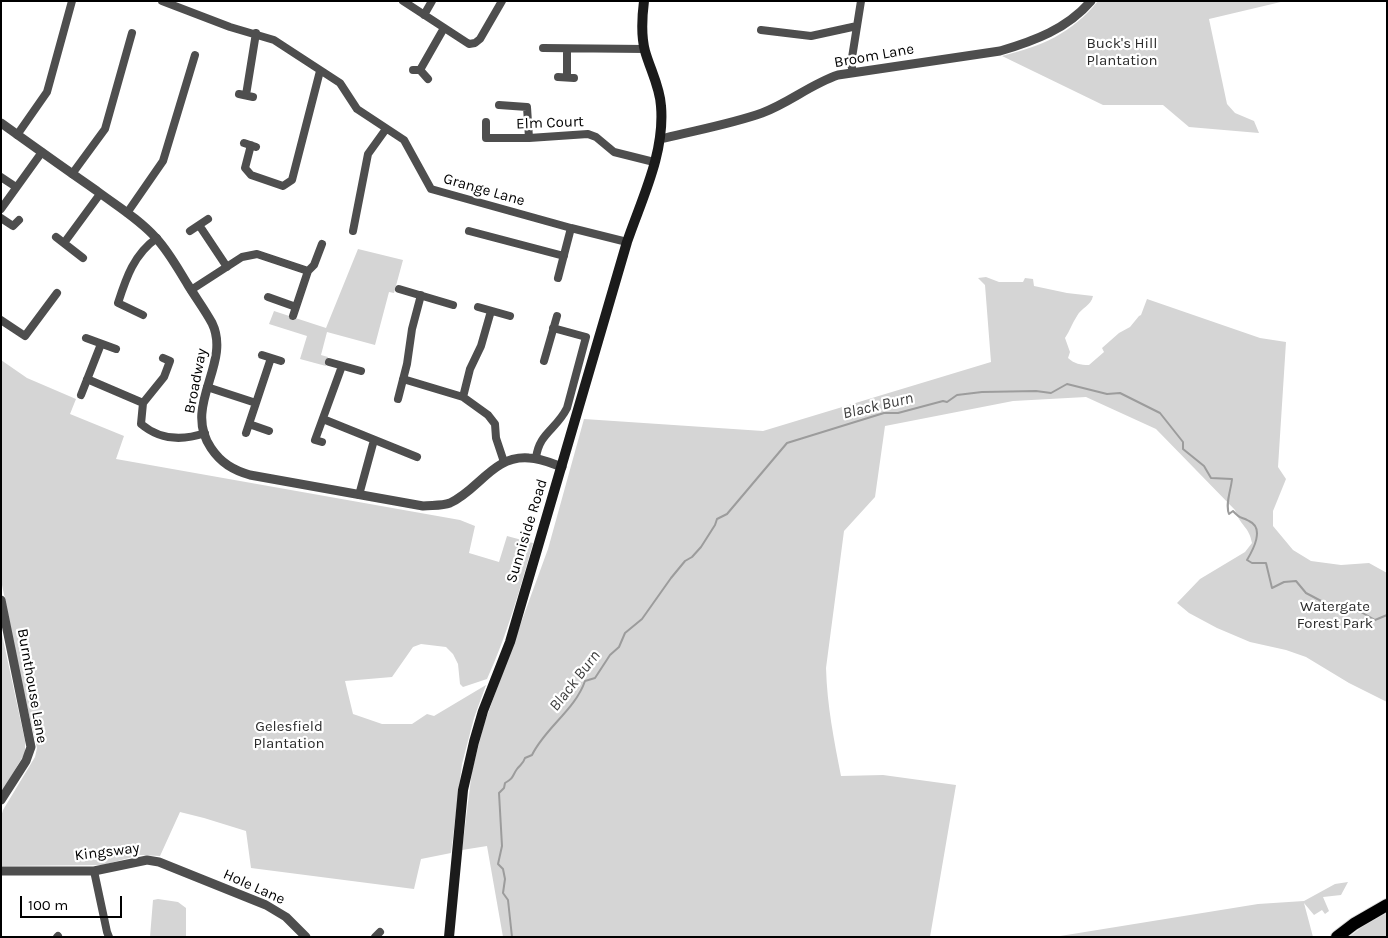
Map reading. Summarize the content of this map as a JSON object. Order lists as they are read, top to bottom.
{
  "streets": {
    "main road": ["Sunniside Road"],
    "street": [
      "Broom Lane",
      "Elm Court",
      "Grange Lane",
      "Broadway",
      "Burnthouse Lane",
      "Kingsway",
      "Hole Lane"
    ]
  },
  "crossings": [
    ["Broom Lane", "Sunniside Road"],
    ["Elm Court", "Sunniside Road"],
    ["Grange Lane", "Sunniside Road"],
    ["Broadway", "Sunniside Road"],
    ["Kingsway", "Hole Lane"]
  ],
  "water": ["Black Burn"],
  "parks": ["Buck's Hill Plantation", "Watergate Forest Park", "Gelesfield Plantation"],
  "scale_bar": "100 m"
}
